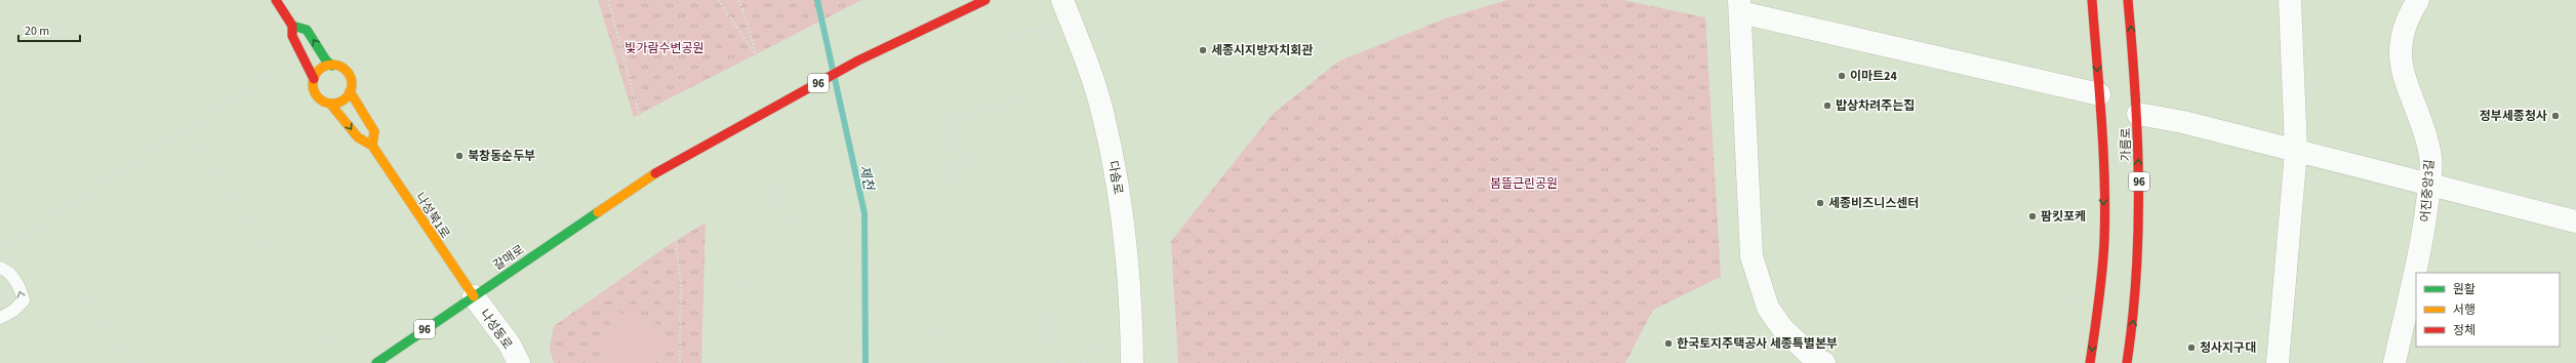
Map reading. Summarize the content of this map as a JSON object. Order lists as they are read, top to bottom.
{
  "streets": {
    "main road": [
      "96",
      "가름로",
      "나성북1로",
      "갈매로"
    ],
    "street": ["다솜로", "어진중앙3길", "나성동로"]
  },
  "crossings": [
    ["나성북1로", "갈매로"],
    ["나성북1로", "나성동로"],
    ["갈매로", "나성동로"]
  ],
  "water": ["제천"],
  "parks": ["빛가람수변공원", "봄뜰근린공원"],
  "places": [
    "세종시지방자치회관",
    "이마트24",
    "밥상차려주는집",
    "정부세종청사",
    "북창동순두부",
    "세종비즈니스센터",
    "팜킷포케",
    "한국토지주택공사 세종특별본부",
    "청사지구대"
  ],
  "legend": ["원활", "서행", "정체"],
  "scale_bar": "20 m"
}
